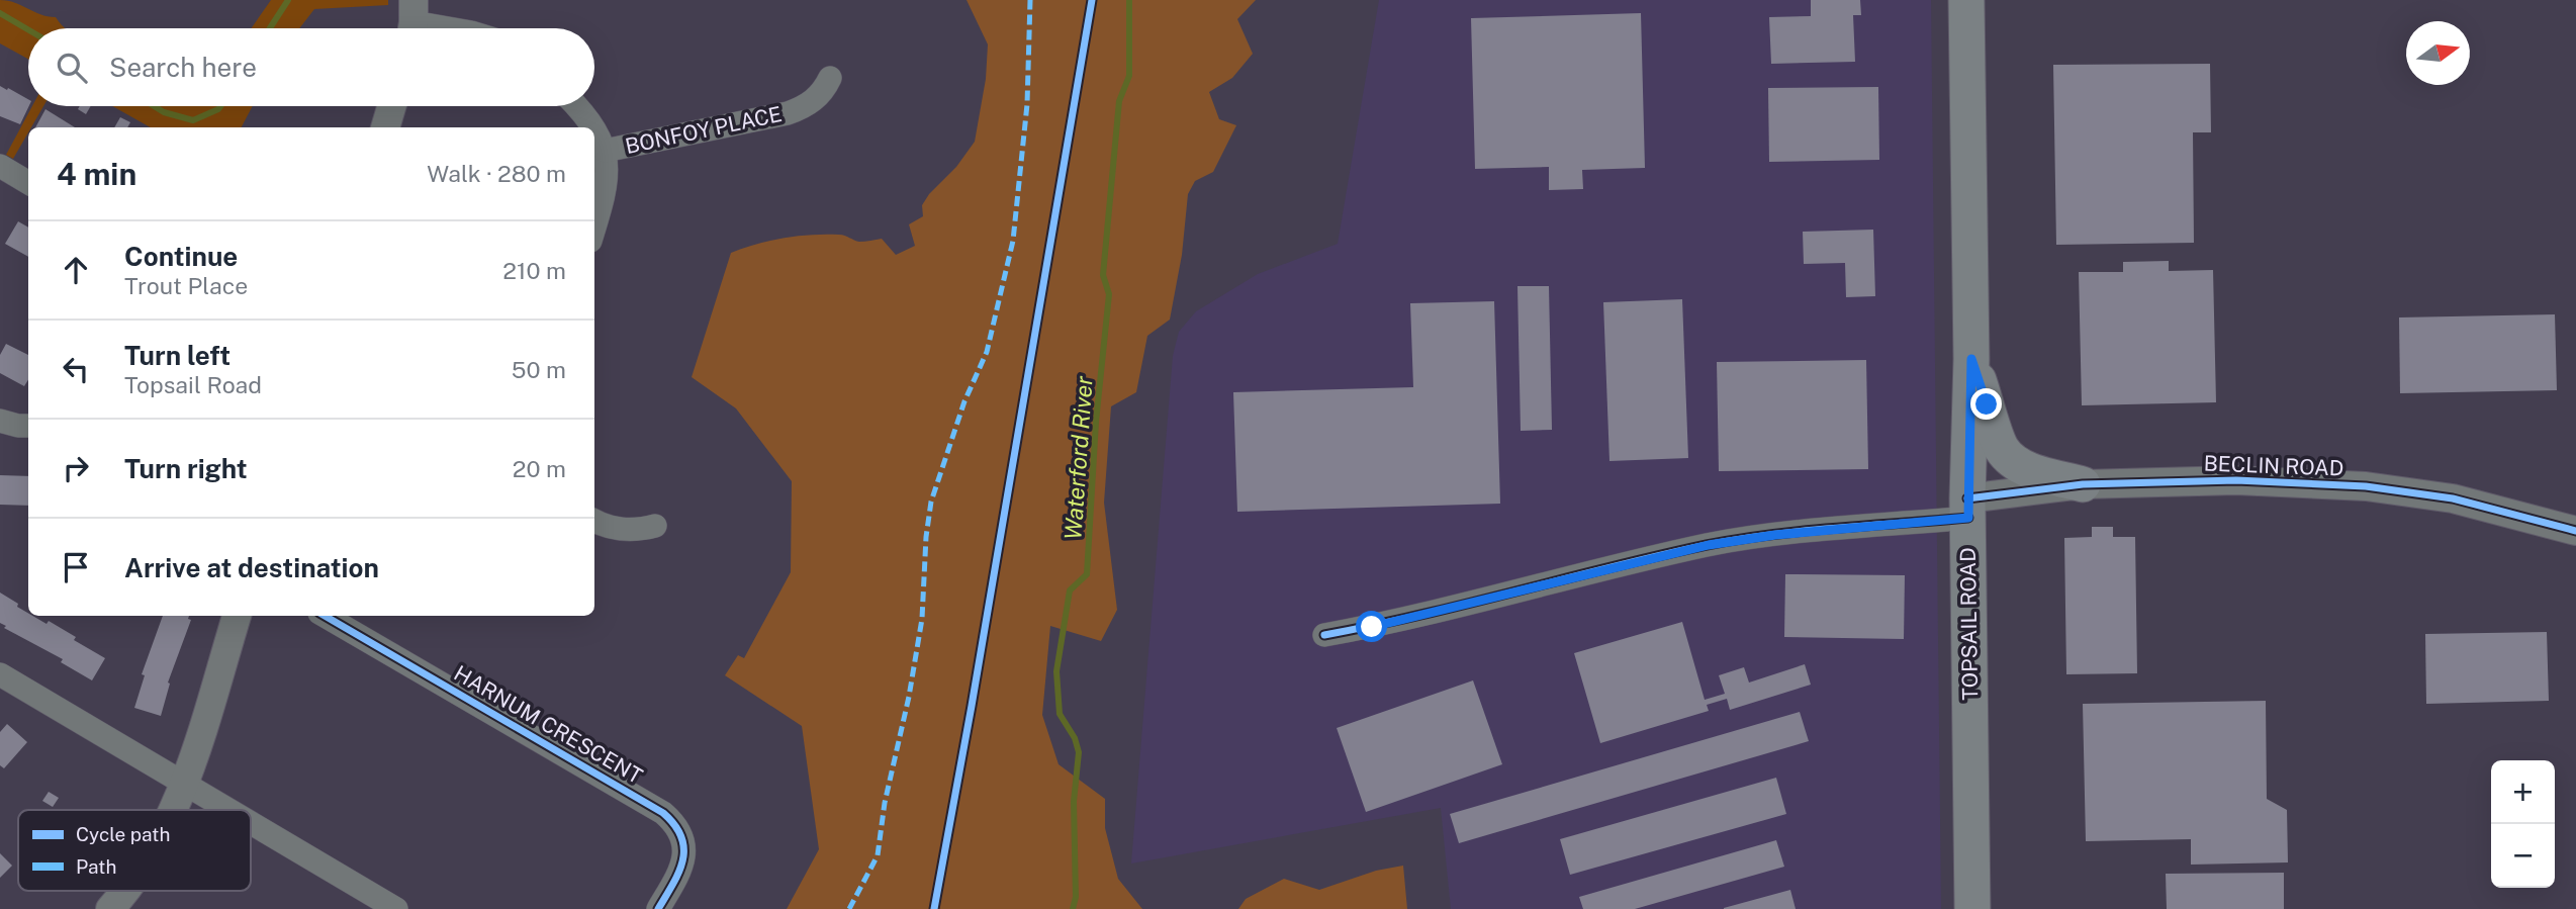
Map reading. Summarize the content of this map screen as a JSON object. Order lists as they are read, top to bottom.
{
  "streets": {
    "main road": ["TOPSAIL ROAD"],
    "street": ["BONFOY PLACE", "BECLIN ROAD", "HARNUM CRESCENT"]
  },
  "crossings": [
    ["BECLIN ROAD", "TOPSAIL ROAD"]
  ],
  "water": ["Waterford River"],
  "legend": ["Cycle path", "Path"],
  "north": "right",
  "page": {
    "search": "Search here",
    "heading": ["4 min", "Walk · 280 m"],
    "list": [
      ["Continue", "Trout Place", "210 m"],
      ["Turn left", "Topsail Road", "50 m"],
      ["Turn right", "20 m"],
      "Arrive at destination"
    ],
    "map_buttons": ["+", "−"]
  }
}
